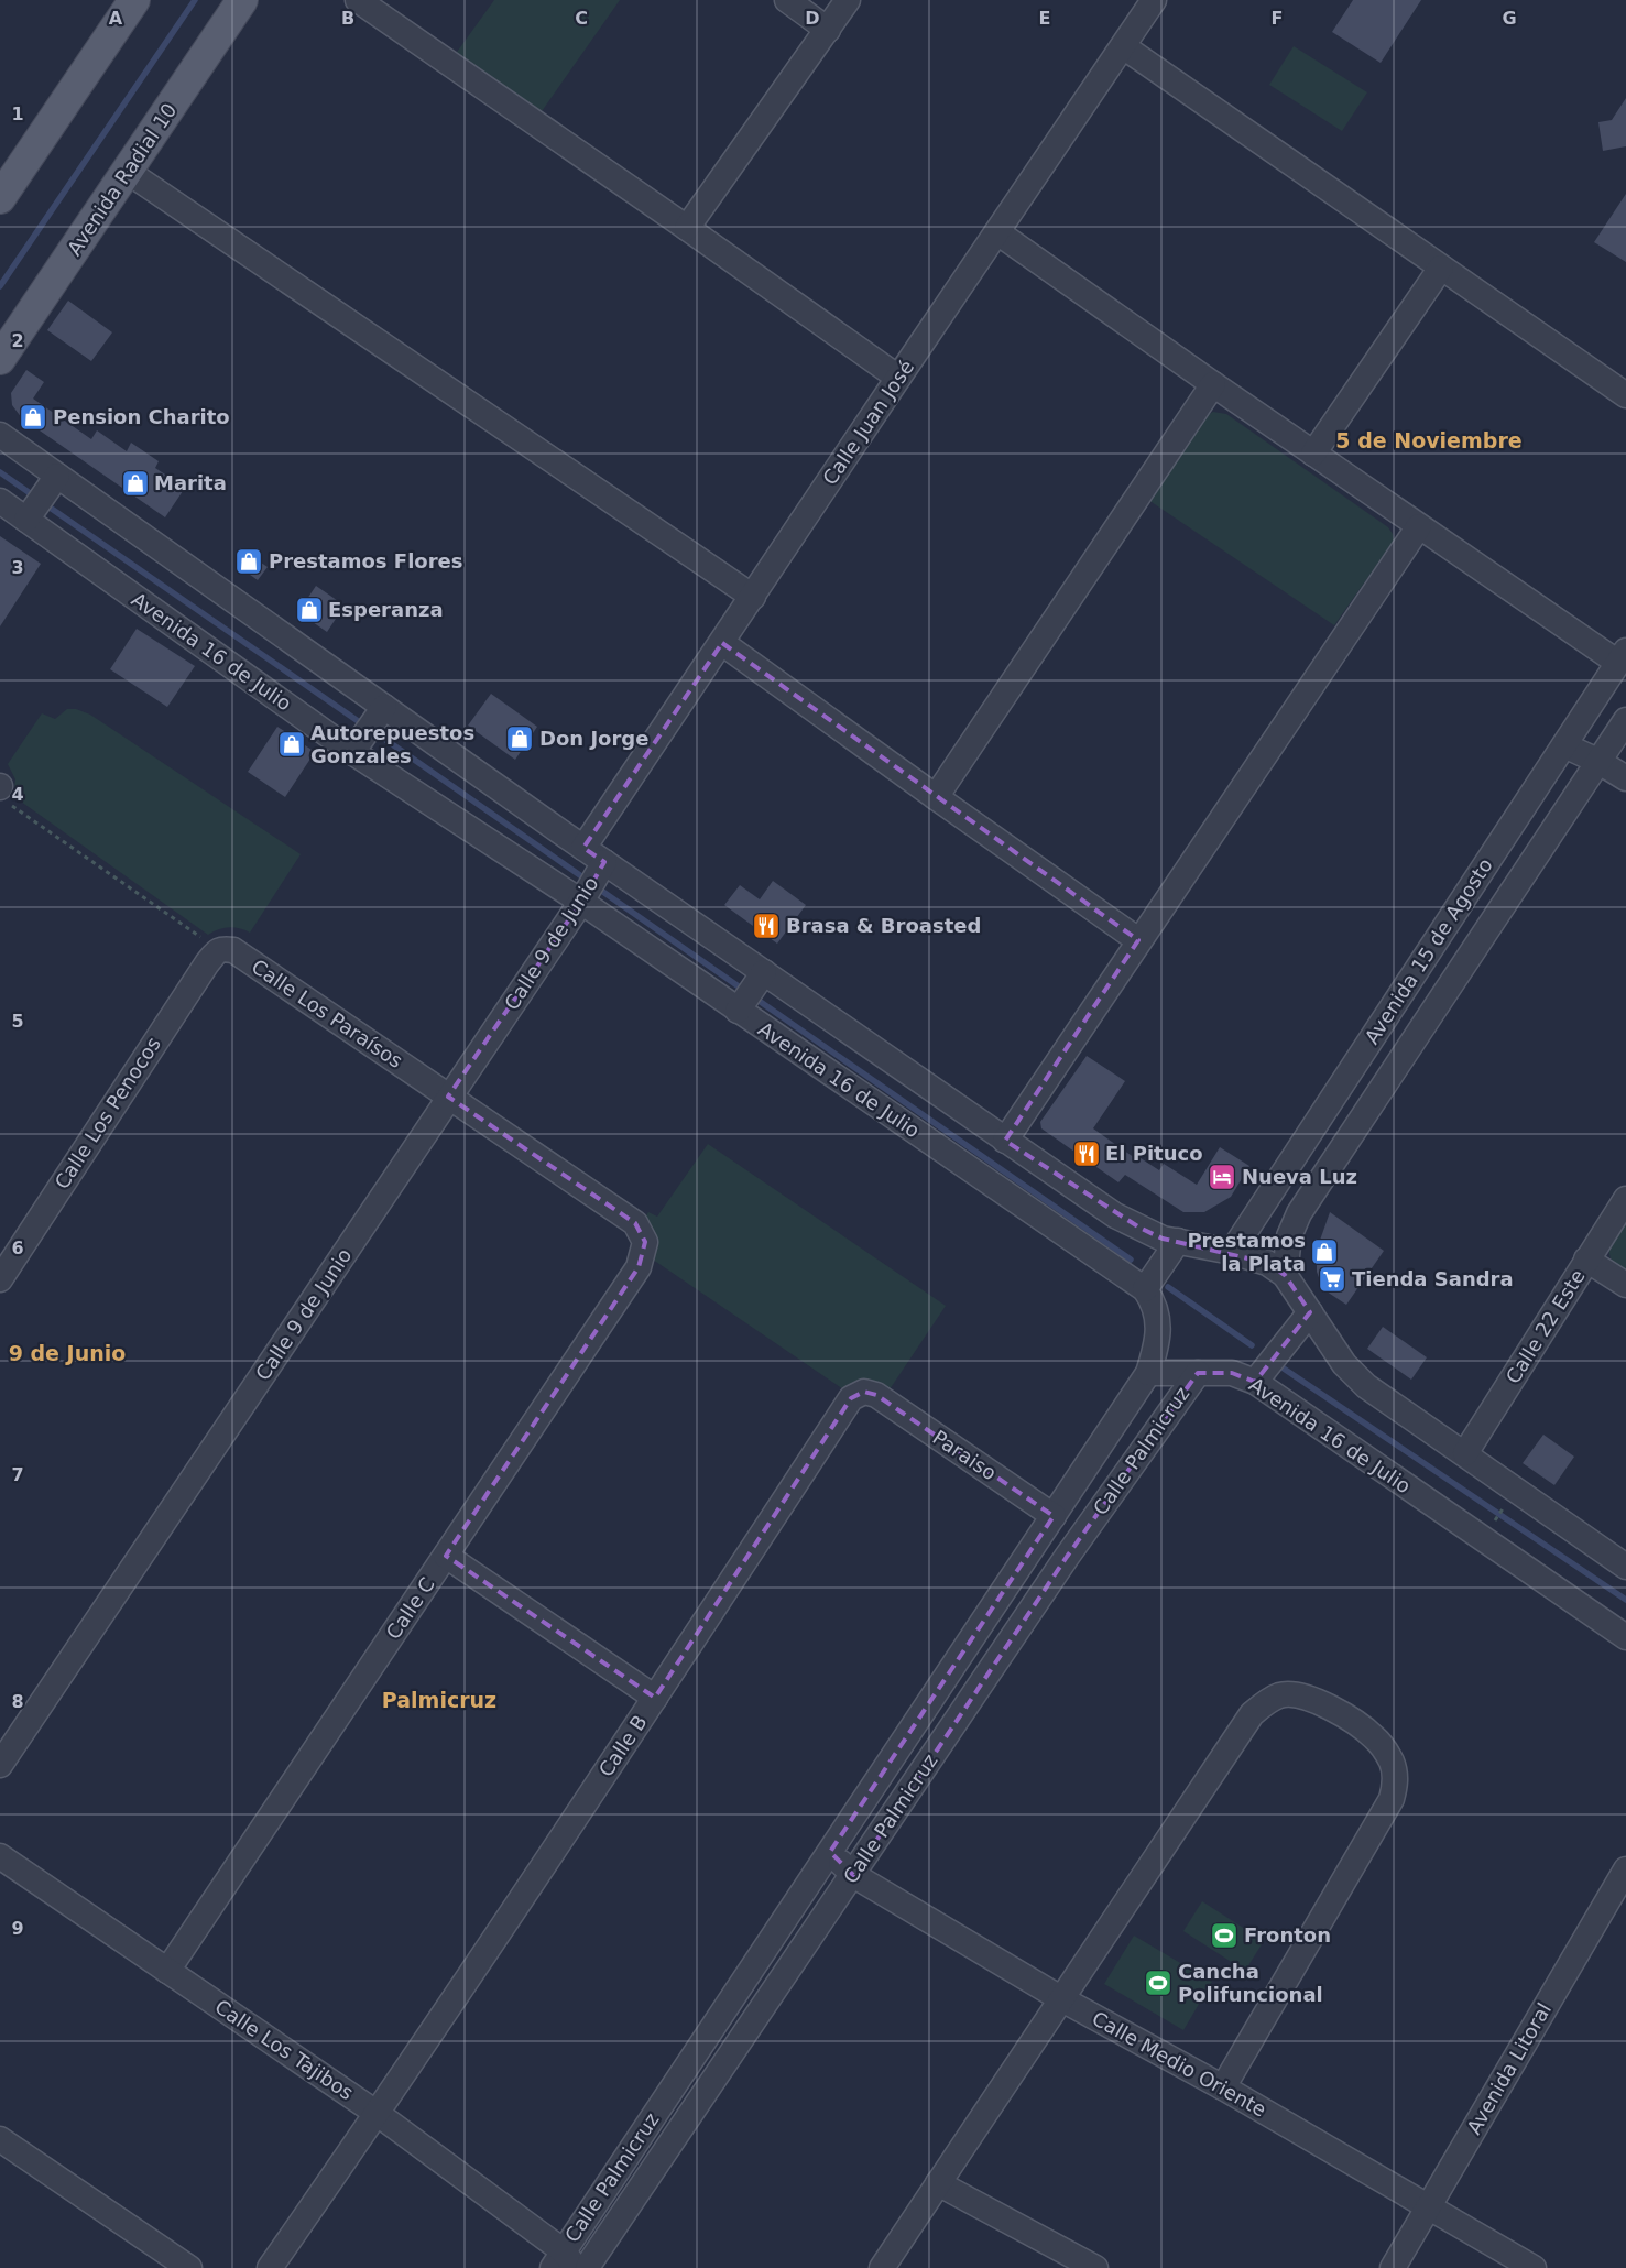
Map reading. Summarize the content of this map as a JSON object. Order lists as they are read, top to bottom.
{
  "streets": {
    "main road": ["Avenida Radial 10"],
    "street": [
      "Calle Juan José",
      "Avenida 16 de Julio",
      "Calle 9 de Junio",
      "Avenida 15 de Agosto",
      "Calle Los Paraísos",
      "Calle Los Penocos",
      "Calle 22 Este",
      "Calle Palmicruz",
      "Paraiso",
      "Calle C",
      "Calle B",
      "Calle Los Tajibos",
      "Calle Medio Oriente",
      "Avenida Litoral"
    ]
  },
  "crossings": [
    ["Calle Juan José", "Avenida 16 de Julio"],
    ["Avenida 16 de Julio", "Calle 9 de Junio"],
    ["Avenida 16 de Julio", "Avenida 15 de Agosto"],
    ["Avenida 16 de Julio", "Calle 22 Este"],
    ["Avenida 16 de Julio", "Calle Palmicruz"],
    ["Calle 9 de Junio", "Calle Los Paraísos"],
    ["Calle Los Paraísos", "Calle Los Penocos"],
    ["Calle Los Paraísos", "Calle C"],
    ["Calle Palmicruz", "Paraiso"],
    ["Calle Palmicruz", "Calle Los Tajibos"],
    ["Calle Palmicruz", "Calle Medio Oriente"],
    ["Paraiso", "Calle B"],
    ["Calle C", "Calle Los Tajibos"],
    ["Calle B", "Calle Los Tajibos"],
    ["Calle Medio Oriente", "Avenida Litoral"]
  ],
  "districts": ["5 de Noviembre", "9 de Junio", "Palmicruz"],
  "places": {
    "shop": [
      "Pension Charito",
      "Marita",
      "Prestamos Flores",
      "Esperanza",
      "Don Jorge",
      "Autorepuestos Gonzales",
      "Prestamos la Plata"
    ],
    "restaurant": ["Brasa & Broasted", "El Pituco"],
    "hotel": ["Nueva Luz"],
    "supermarket": ["Tienda Sandra"],
    "sports": ["Fronton", "Cancha Polifuncional"]
  },
  "grid": {
    "columns": [
      "A",
      "B",
      "C",
      "D",
      "E",
      "F",
      "G"
    ],
    "rows": [
      "1",
      "2",
      "3",
      "4",
      "5",
      "6",
      "7",
      "8",
      "9"
    ]
  }
}
